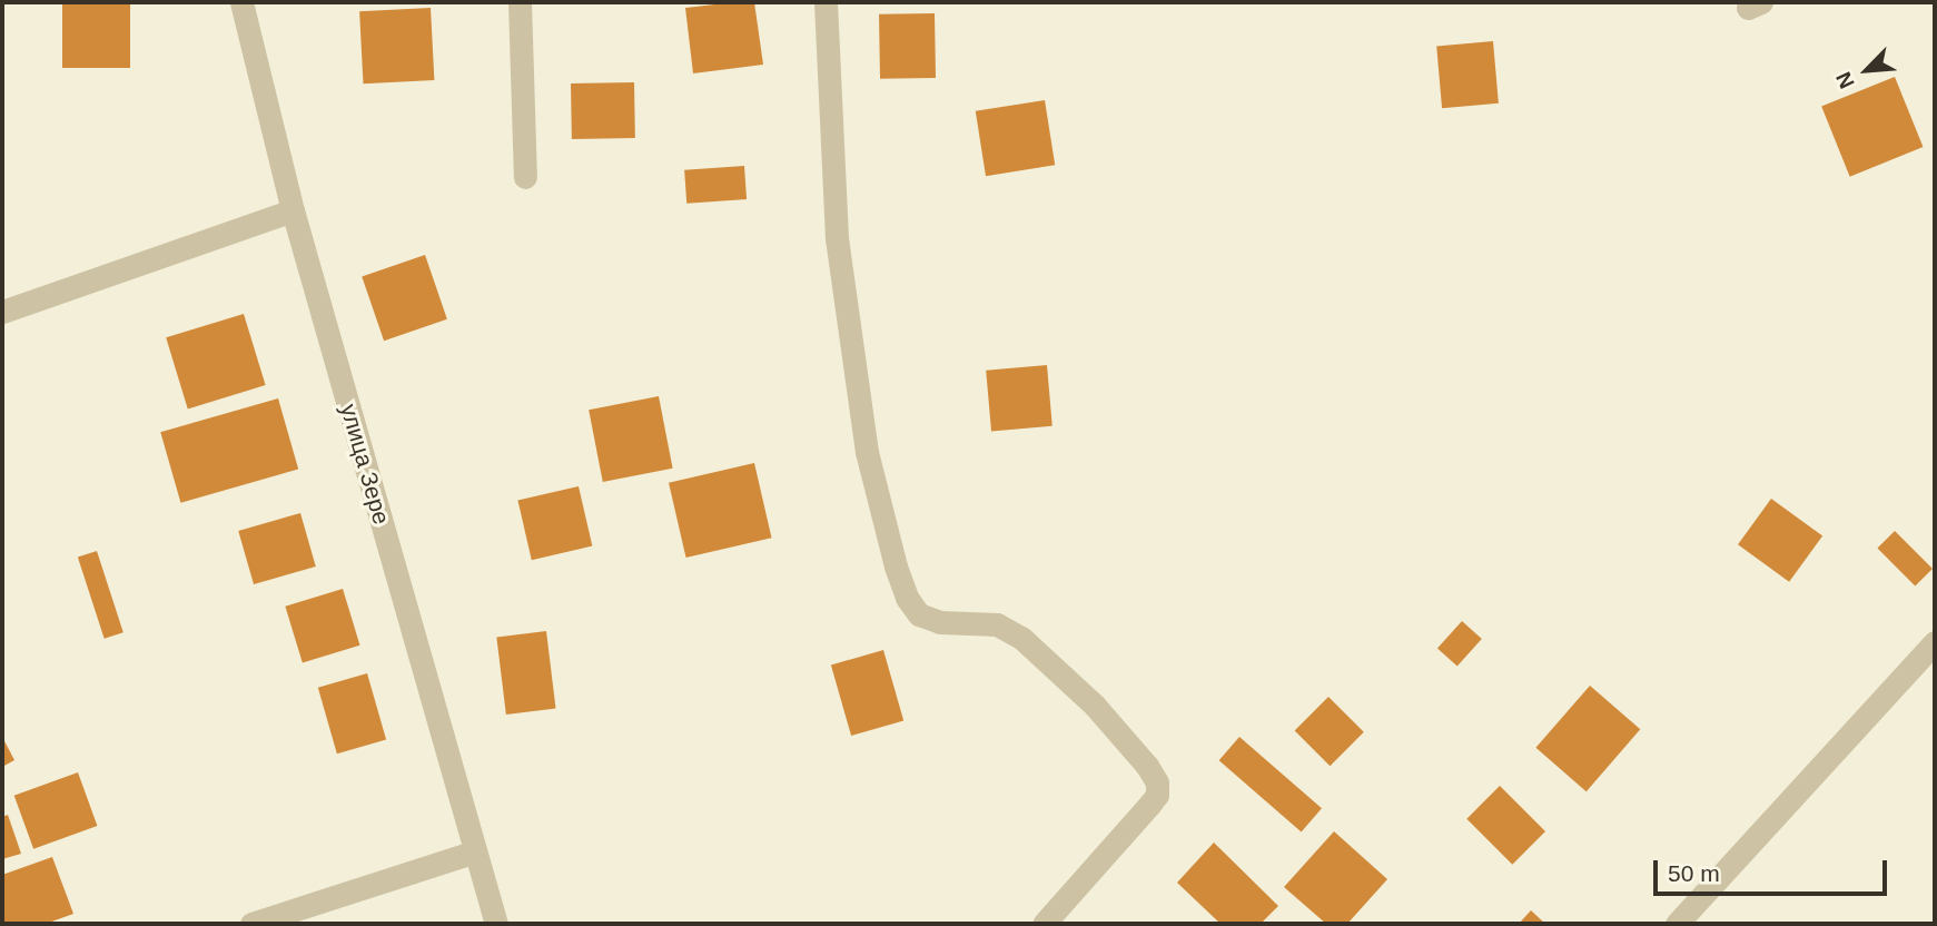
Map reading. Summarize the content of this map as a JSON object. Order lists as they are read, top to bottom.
{
  "streets": {
    "street": ["улица Зере"]
  },
  "scale_bar": "50 m",
  "north": "bottom left"
}
